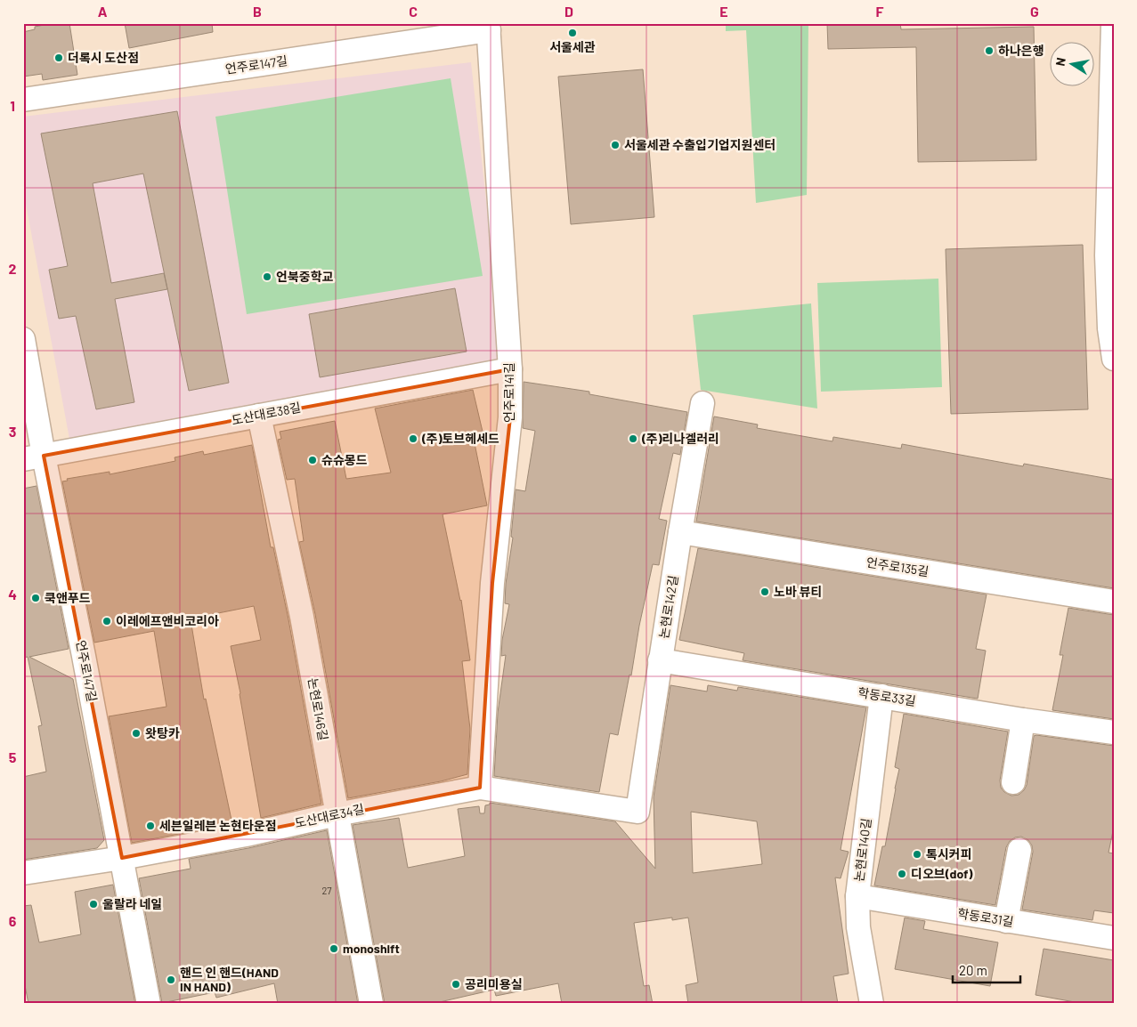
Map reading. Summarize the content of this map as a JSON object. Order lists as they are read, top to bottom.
{
  "streets": {
    "street": [
      "언주로147길",
      "언주로141길",
      "도산대로38길",
      "언주로135길",
      "논현로142길",
      "학동로33길",
      "논현로146길",
      "도산대로34길",
      "논현로140길",
      "학동로31길"
    ]
  },
  "crossings": [
    ["언주로147길", "언주로141길"],
    ["언주로147길", "도산대로38길"],
    ["언주로147길", "도산대로34길"],
    ["언주로141길", "도산대로38길"],
    ["언주로141길", "도산대로34길"],
    ["도산대로38길", "논현로146길"],
    ["언주로135길", "논현로142길"],
    ["논현로142길", "학동로33길"],
    ["논현로142길", "도산대로34길"],
    ["학동로33길", "논현로140길"],
    ["논현로146길", "도산대로34길"],
    ["논현로140길", "학동로31길"]
  ],
  "places": [
    "서울세관",
    "하나은행",
    "더록시 도산점",
    "서울세관 수출입기업지원센터",
    "언북중학교",
    "(주)토브헤세드",
    "(주)리나겔러리",
    "슈슈몽드",
    "노바 뷰티",
    "쿡앤푸드",
    "이레에프앤비코리아",
    "왓탕카",
    "세븐일레븐 논현타운점",
    "톡시커피",
    "디오브(dof)",
    "울랄라 네일",
    "monoshift",
    "핸드 인 핸드(HAND IN HAND)",
    "공리미용실"
  ],
  "house_numbers": ["27"],
  "scale_bar": "20 m",
  "north": "left",
  "grid": {
    "columns": [
      "A",
      "B",
      "C",
      "D",
      "E",
      "F",
      "G"
    ],
    "rows": [
      "1",
      "2",
      "3",
      "4",
      "5",
      "6"
    ]
  }
}
